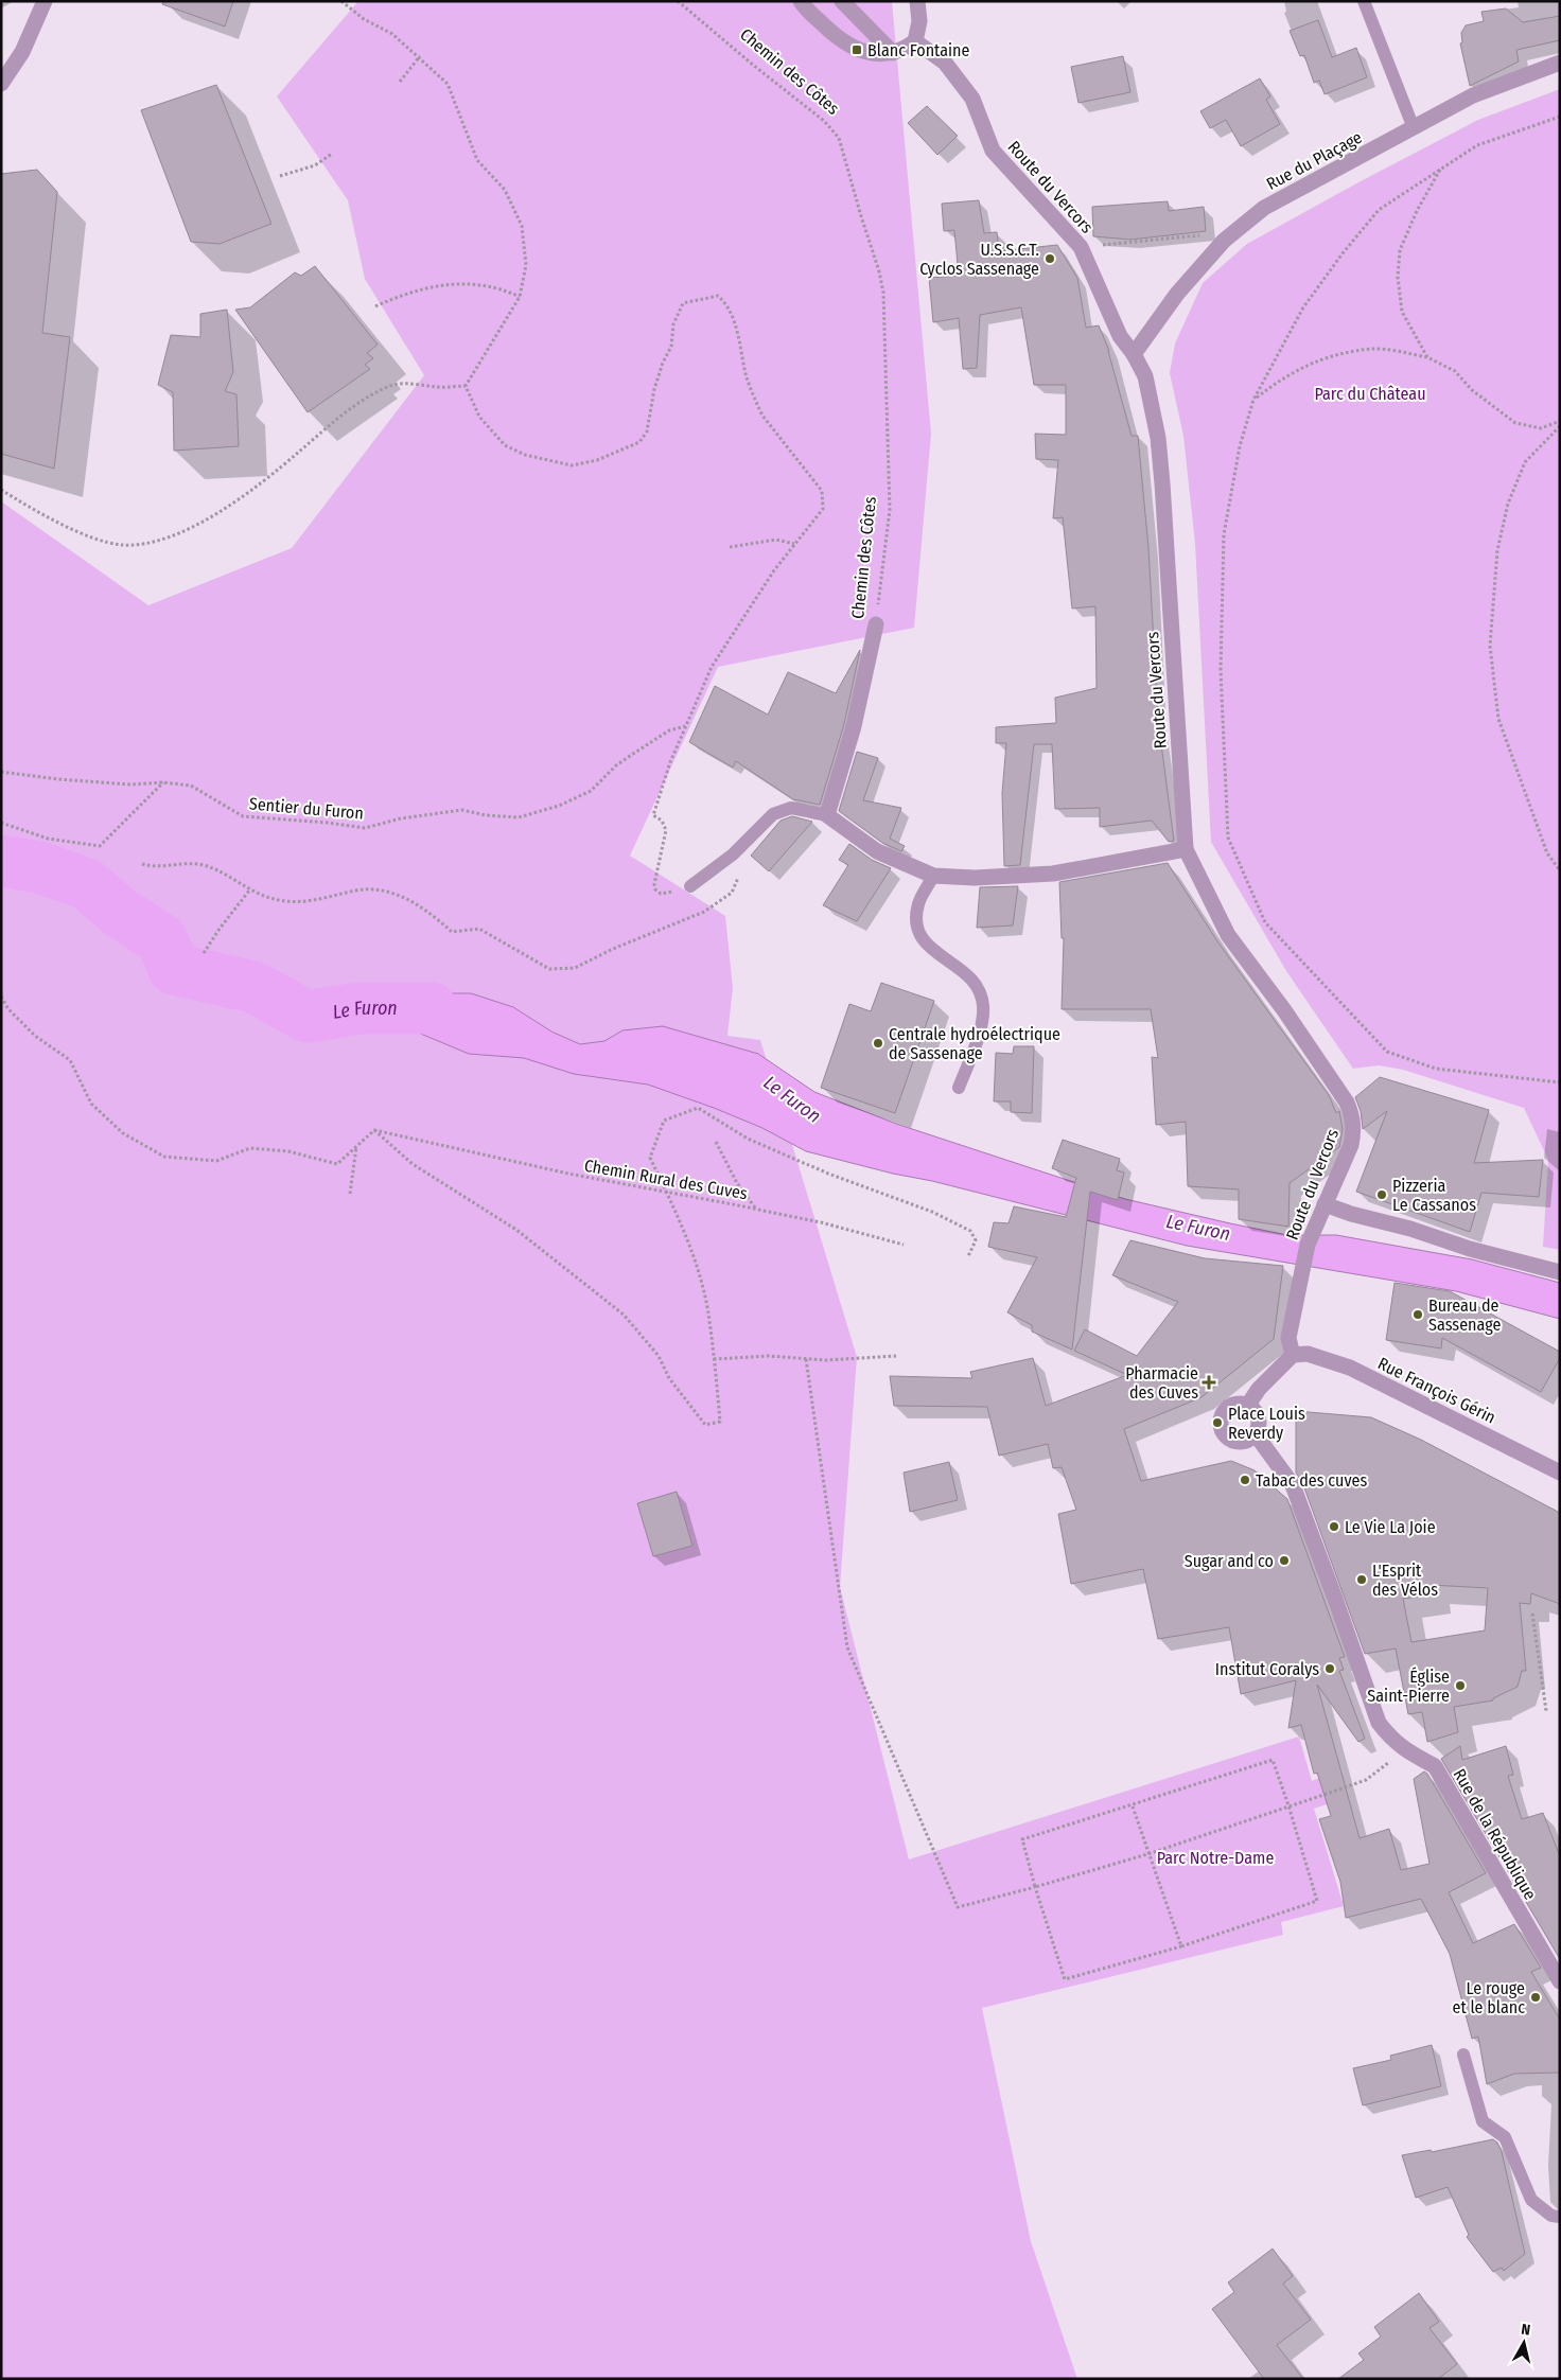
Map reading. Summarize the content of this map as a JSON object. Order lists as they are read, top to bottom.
{
  "streets": {
    "street": [
      "Chemin des Côtes",
      "Rue du Plaçage",
      "Route du Vercors",
      "Rue François Gérin",
      "Rue de la République"
    ],
    "path": ["Sentier du Furon", "Chemin Rural des Cuves"]
  },
  "crossings": [
    ["Rue du Plaçage", "Route du Vercors"],
    ["Route du Vercors", "Rue François Gérin"]
  ],
  "water": ["Le Furon"],
  "parks": ["Parc du Château", "Parc Notre-Dame"],
  "places": {
    "transit": ["Blanc Fontaine"],
    "other": [
      "U.S.S.C.T. Cyclos Sassenage",
      "Centrale hydroélectrique de Sassenage",
      "Pizzeria Le Cassanos",
      "Bureau de Sassenage",
      "Place Louis Reverdy",
      "Tabac des cuves",
      "Le Vie La Joie",
      "Sugar and co",
      "L'Esprit des Vélos",
      "Institut Coralys",
      "Église Saint-Pierre",
      "Le rouge et le blanc"
    ],
    "health": ["Pharmacie des Cuves"]
  },
  "north": "top"
}
